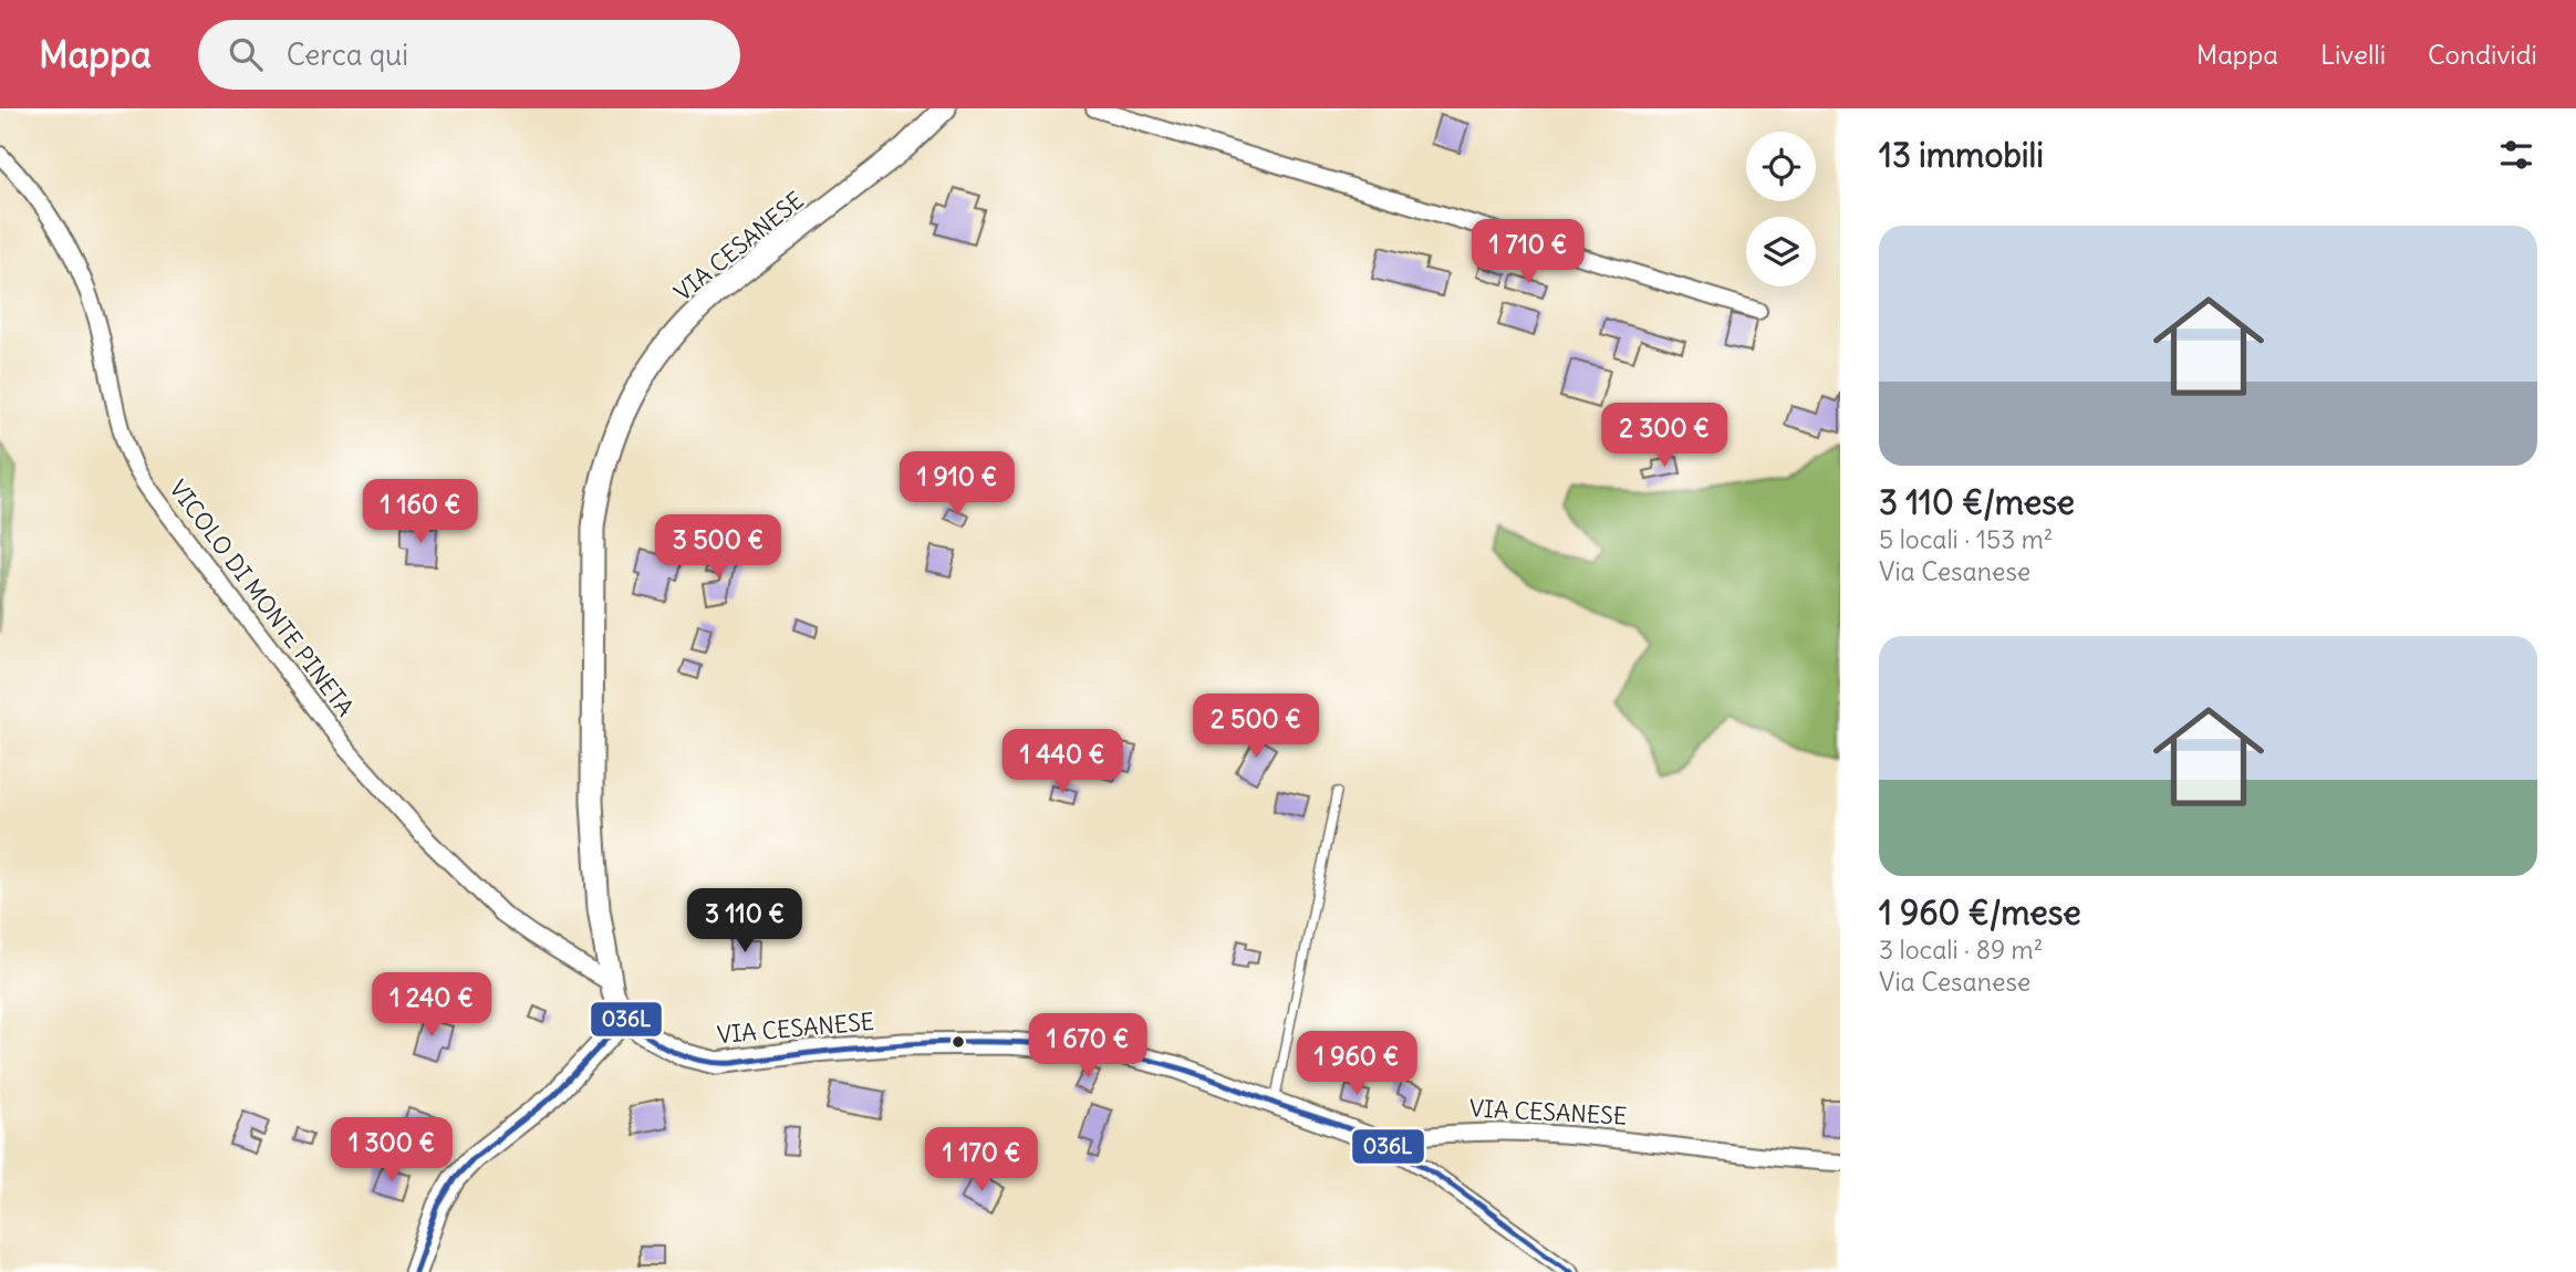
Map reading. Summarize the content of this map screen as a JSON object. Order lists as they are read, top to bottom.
{
  "streets": {
    "street": ["VIA CESANESE", "VICOLO DI MONTE PINETA"]
  },
  "crossings": [
    ["VIA CESANESE", "VICOLO DI MONTE PINETA"]
  ],
  "lines": ["transit line 036L"],
  "page": {
    "header": "Mappa",
    "search": "Cerca qui",
    "nav": ["Mappa", "Livelli", "Condividi"],
    "heading": "13 immobili",
    "list": [
      {
        "name": "3 110 €/mese",
        "note": "5 locali · 153 m² · Via Cesanese"
      },
      {
        "name": "1 960 €/mese",
        "note": "3 locali · 89 m² · Via Cesanese"
      }
    ],
    "price": [
      "1 710 €",
      "2 300 €",
      "1 910 €",
      "1 160 €",
      "3 500 €",
      "2 500 €",
      "1 440 €",
      "3 110 €",
      "1 240 €",
      "1 670 €",
      "1 960 €",
      "1 300 €",
      "1 170 €"
    ]
  }
}
